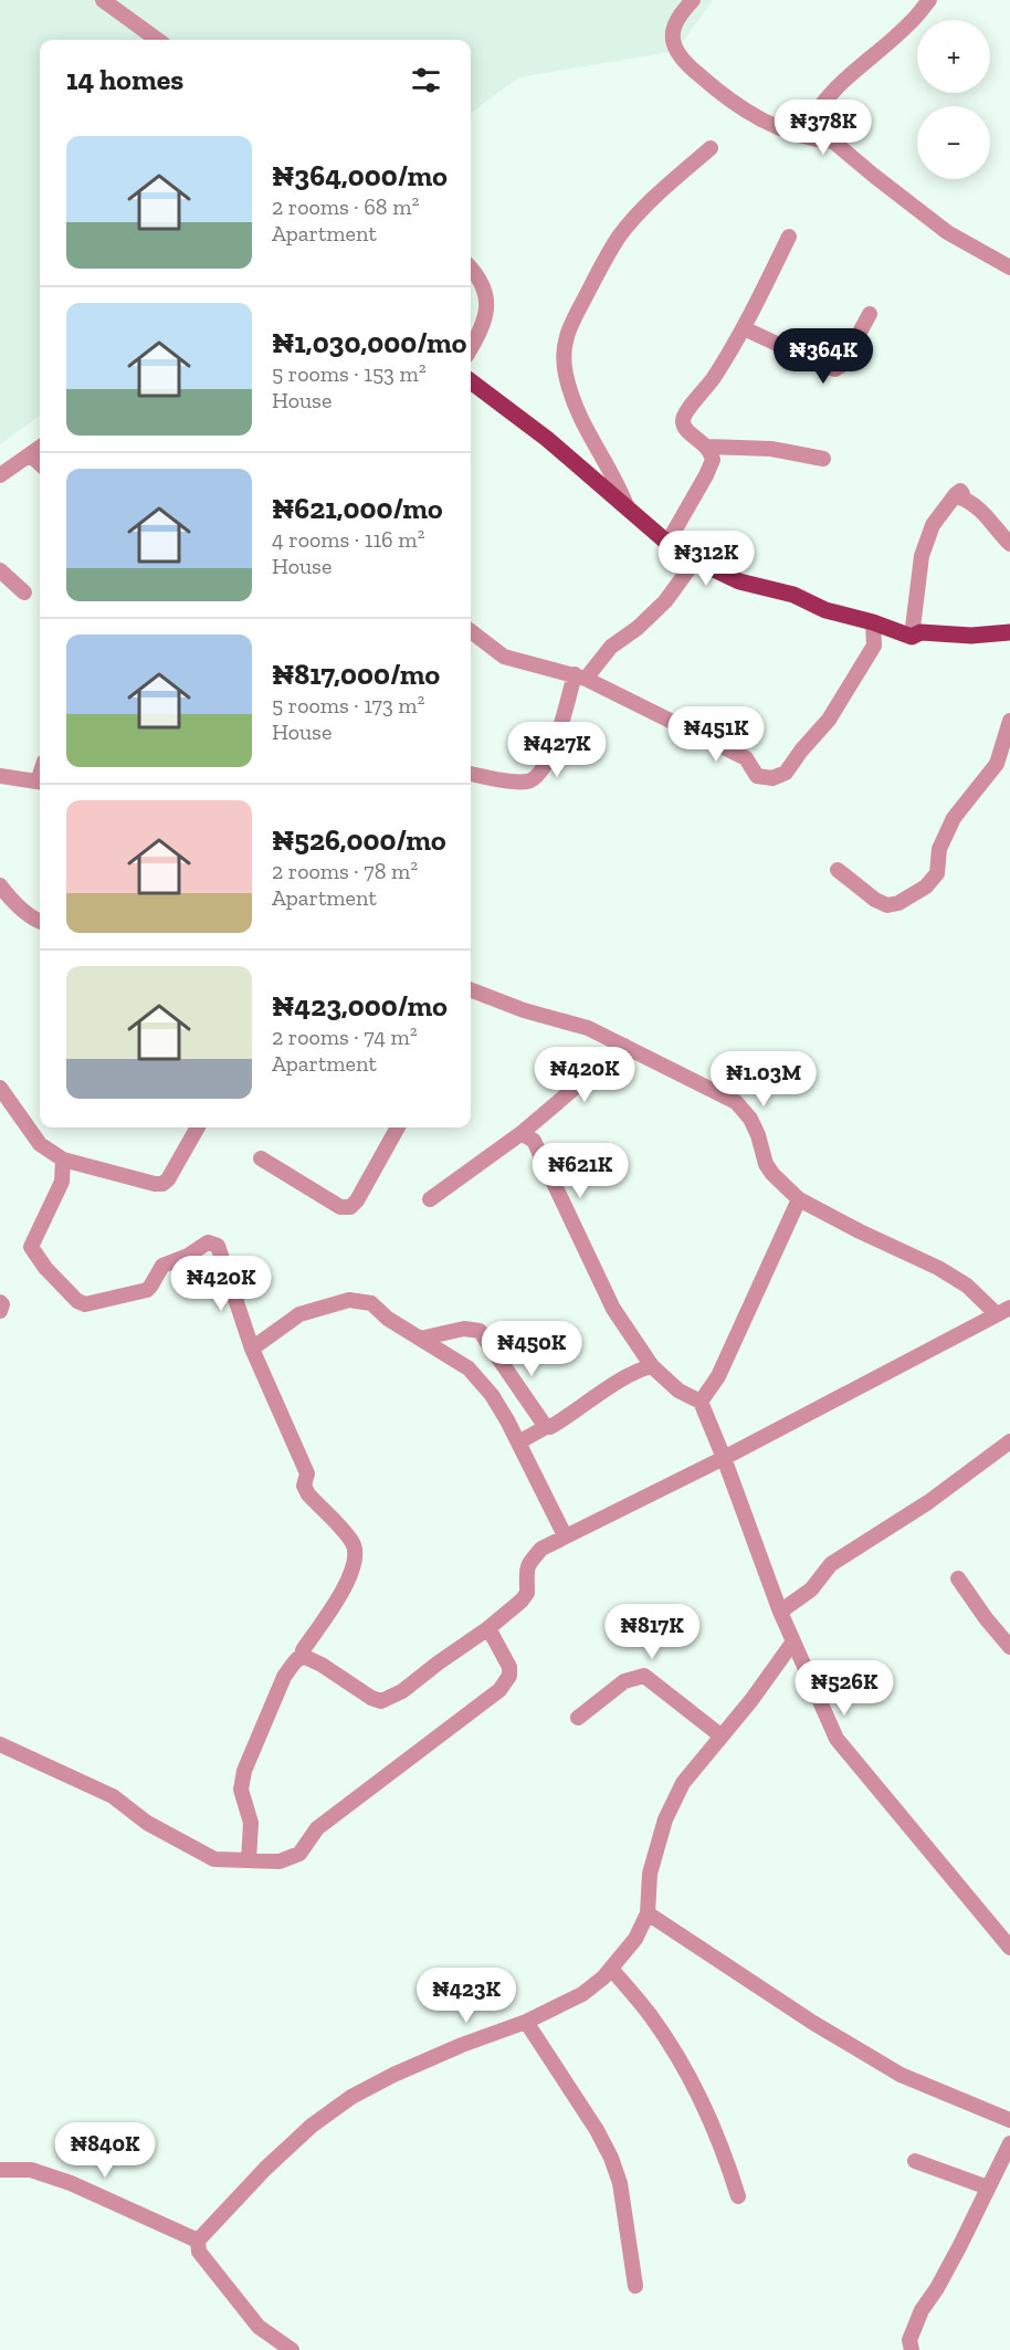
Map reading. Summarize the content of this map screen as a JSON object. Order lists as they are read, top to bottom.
{
  "page": {
    "map_buttons": ["+", "−"],
    "heading": "14 homes",
    "price": [
      "₦378K",
      "₦364K",
      "₦312K",
      "₦451K",
      "₦427K",
      "₦420K",
      "₦1.03M",
      "₦621K",
      "₦420K",
      "₦450K",
      "₦817K",
      "₦526K",
      "₦423K",
      "₦840K"
    ],
    "list": [
      {
        "name": "₦364,000/mo",
        "note": "2 rooms · 68 m² · Apartment"
      },
      {
        "name": "₦1,030,000/mo",
        "note": "5 rooms · 153 m² · House"
      },
      {
        "name": "₦621,000/mo",
        "note": "4 rooms · 116 m² · House"
      },
      {
        "name": "₦817,000/mo",
        "note": "5 rooms · 173 m² · House"
      },
      {
        "name": "₦526,000/mo",
        "note": "2 rooms · 78 m² · Apartment"
      },
      {
        "name": "₦423,000/mo",
        "note": "2 rooms · 74 m² · Apartment"
      }
    ]
  }
}
